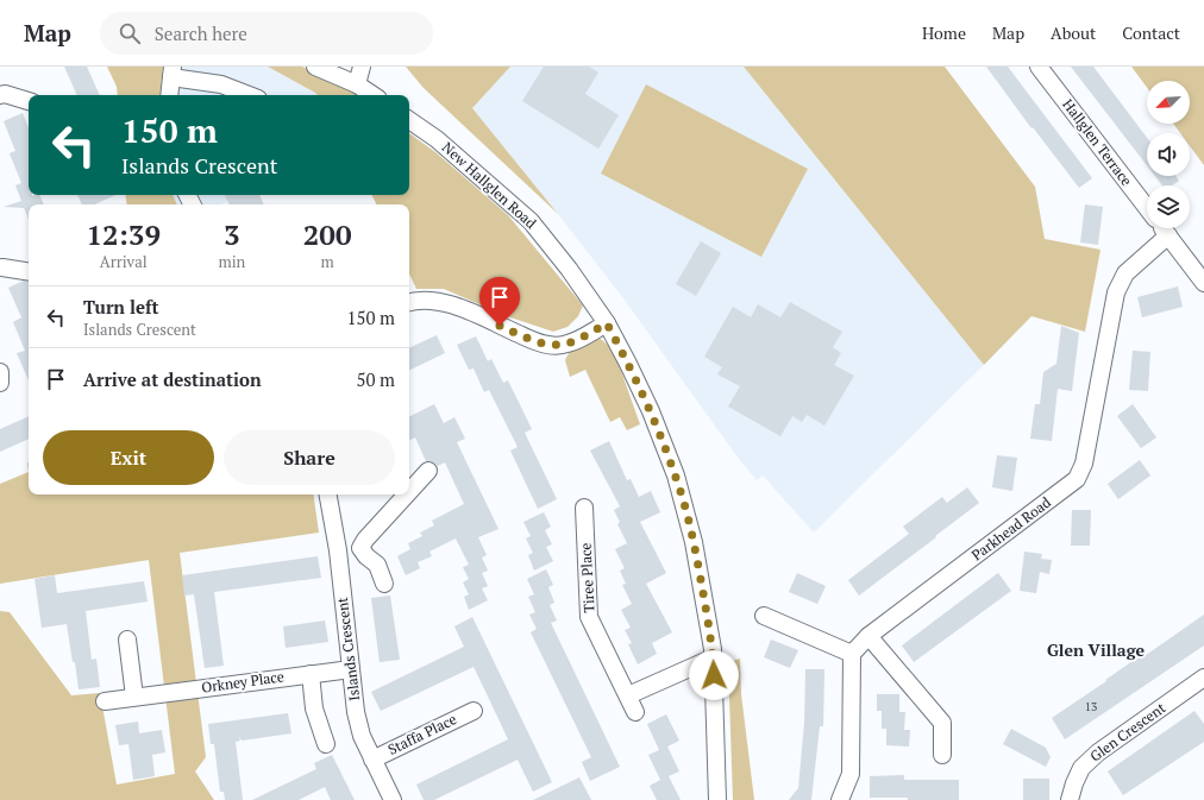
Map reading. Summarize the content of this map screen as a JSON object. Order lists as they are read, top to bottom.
{
  "streets": {
    "street": [
      "Hallglen Terrace",
      "New Hallglen Road",
      "Parkhead Road",
      "Tiree Place",
      "Islands Crescent",
      "Orkney Place",
      "Glen Crescent",
      "Staffa Place"
    ]
  },
  "crossings": [
    ["Hallglen Terrace", "Parkhead Road"],
    ["Islands Crescent", "Orkney Place"],
    ["Islands Crescent", "Staffa Place"]
  ],
  "districts": ["Glen Village"],
  "house_numbers": ["13"],
  "north": "bottom left",
  "page": {
    "header": "Map",
    "search": "Search here",
    "nav": [
      "Home",
      "Map",
      "About",
      "Contact"
    ],
    "turn": ["150 m", "Islands Crescent"],
    "eta": [
      "12:39",
      "Arrival",
      "3",
      "min",
      "200",
      "m"
    ],
    "list": [
      {
        "name": "Turn left",
        "note": "Islands Crescent",
        "value": "150 m"
      },
      {
        "name": "Arrive at destination",
        "value": "50 m"
      }
    ],
    "buttons": ["Exit", "Share"]
  }
}
